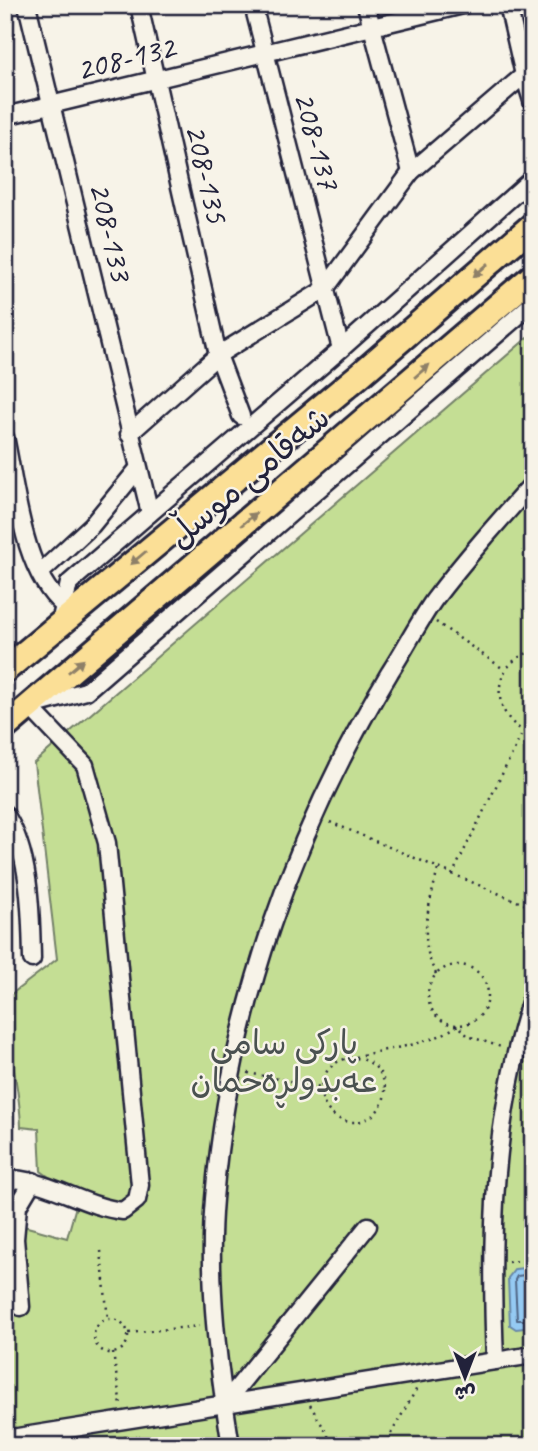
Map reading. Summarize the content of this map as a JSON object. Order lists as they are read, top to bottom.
{
  "streets": {
    "highway": ["شەقامی موسڵ"],
    "street": [
      "208-132",
      "208-137",
      "208-135",
      "208-133"
    ]
  },
  "crossings": [
    ["208-132", "208-137"],
    ["208-132", "208-135"],
    ["208-132", "208-133"]
  ],
  "parks": ["پارکی سامی عەبدولڕەحمان"],
  "north": "bottom"
}
